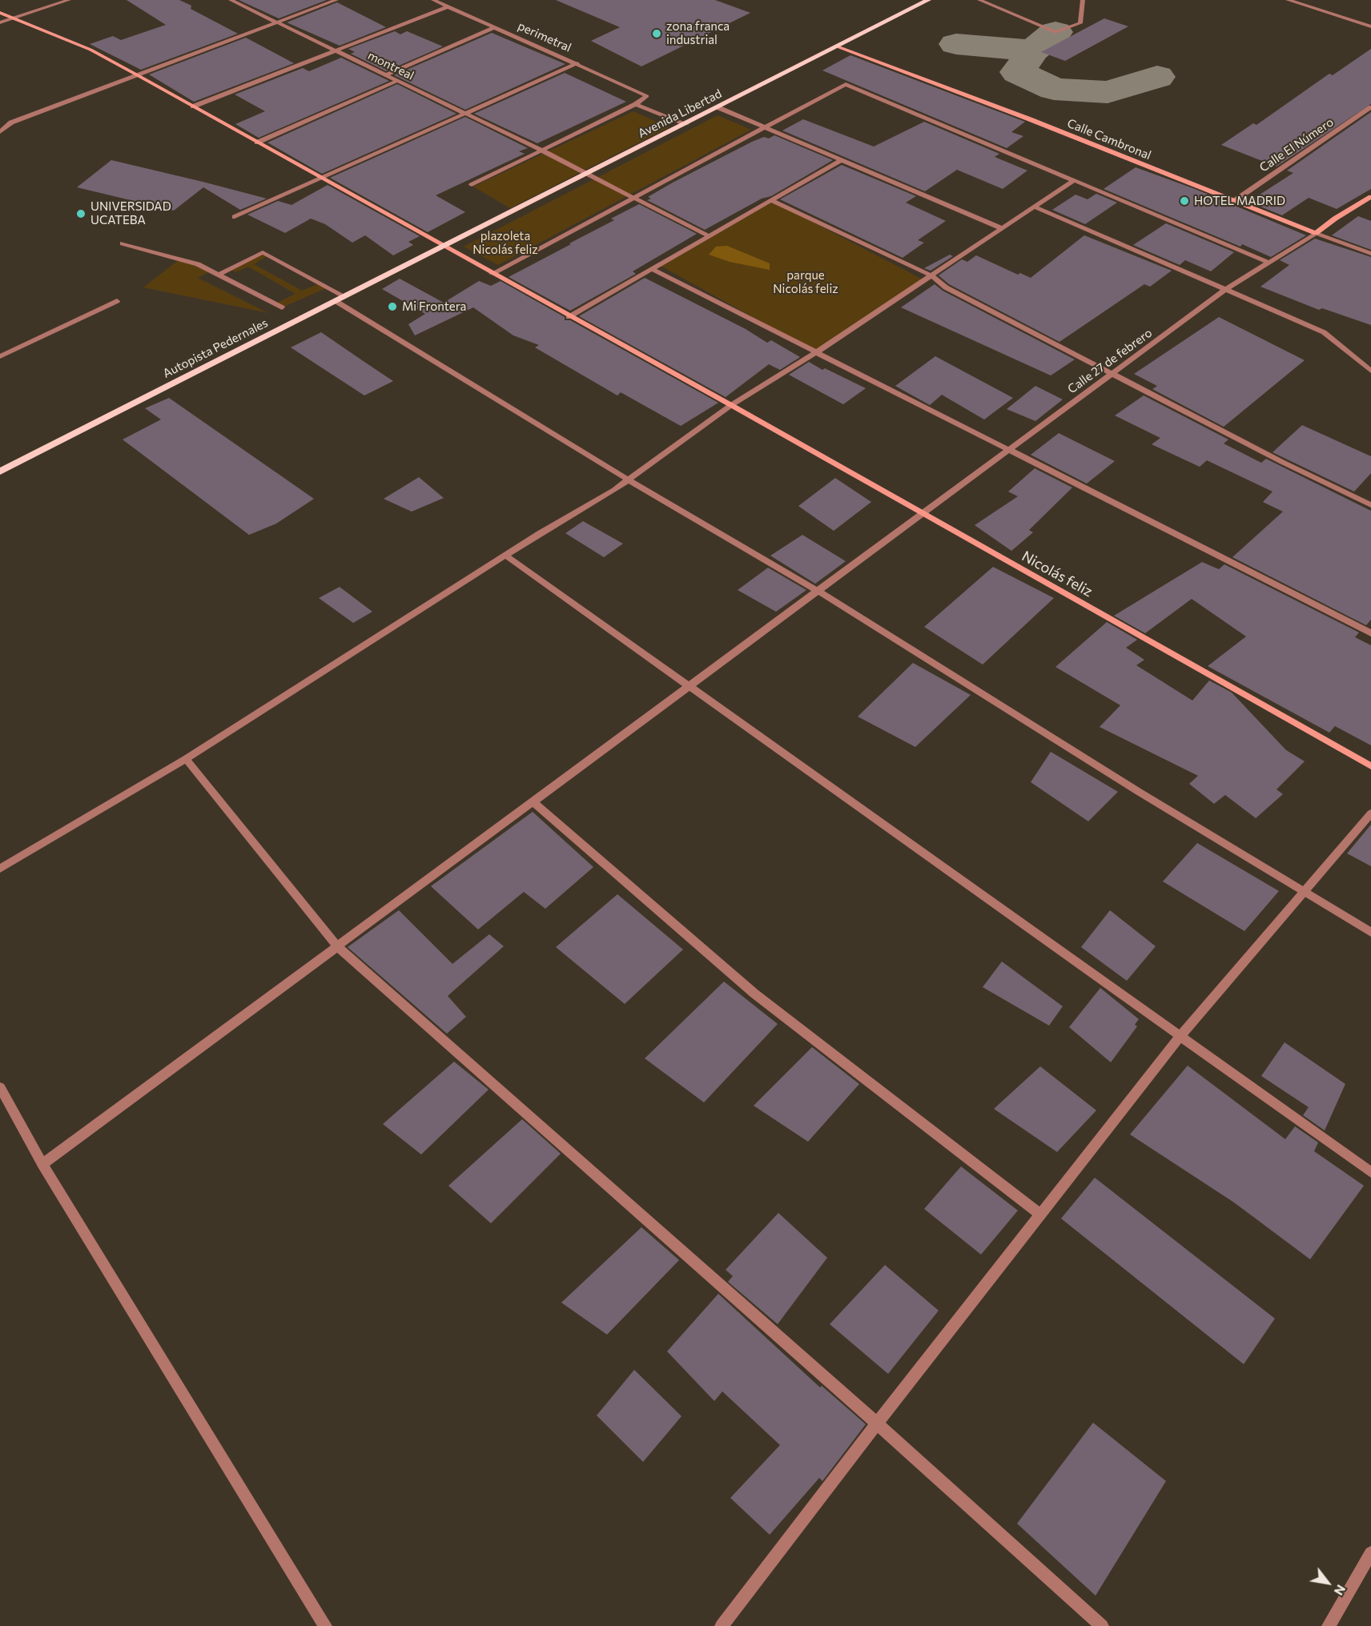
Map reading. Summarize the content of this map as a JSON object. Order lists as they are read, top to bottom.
{
  "streets": {
    "main road": [
      "Avenida Libertad",
      "Calle Cambronal",
      "Autopista Pedernales",
      "Nicolás feliz"
    ],
    "street": [
      "perimetral",
      "montreal",
      "Calle El Número",
      "Calle 27 de febrero"
    ]
  },
  "crossings": [
    ["montreal", "Avenida Libertad"],
    ["Avenida Libertad", "Calle Cambronal"],
    ["Avenida Libertad", "Autopista Pedernales"],
    ["Avenida Libertad", "Nicolás feliz"],
    ["Calle Cambronal", "Calle El Número"],
    ["Calle Cambronal", "Calle 27 de febrero"],
    ["Autopista Pedernales", "Nicolás feliz"],
    ["Calle 27 de febrero", "Nicolás feliz"]
  ],
  "parks": ["plazoleta Nicolás feliz", "parque Nicolás feliz"],
  "places": [
    "zona franca industrial",
    "HOTEL MADRID",
    "UNIVERSIDAD UCATEBA",
    "Mi Frontera"
  ],
  "north": "bottom right"
}
